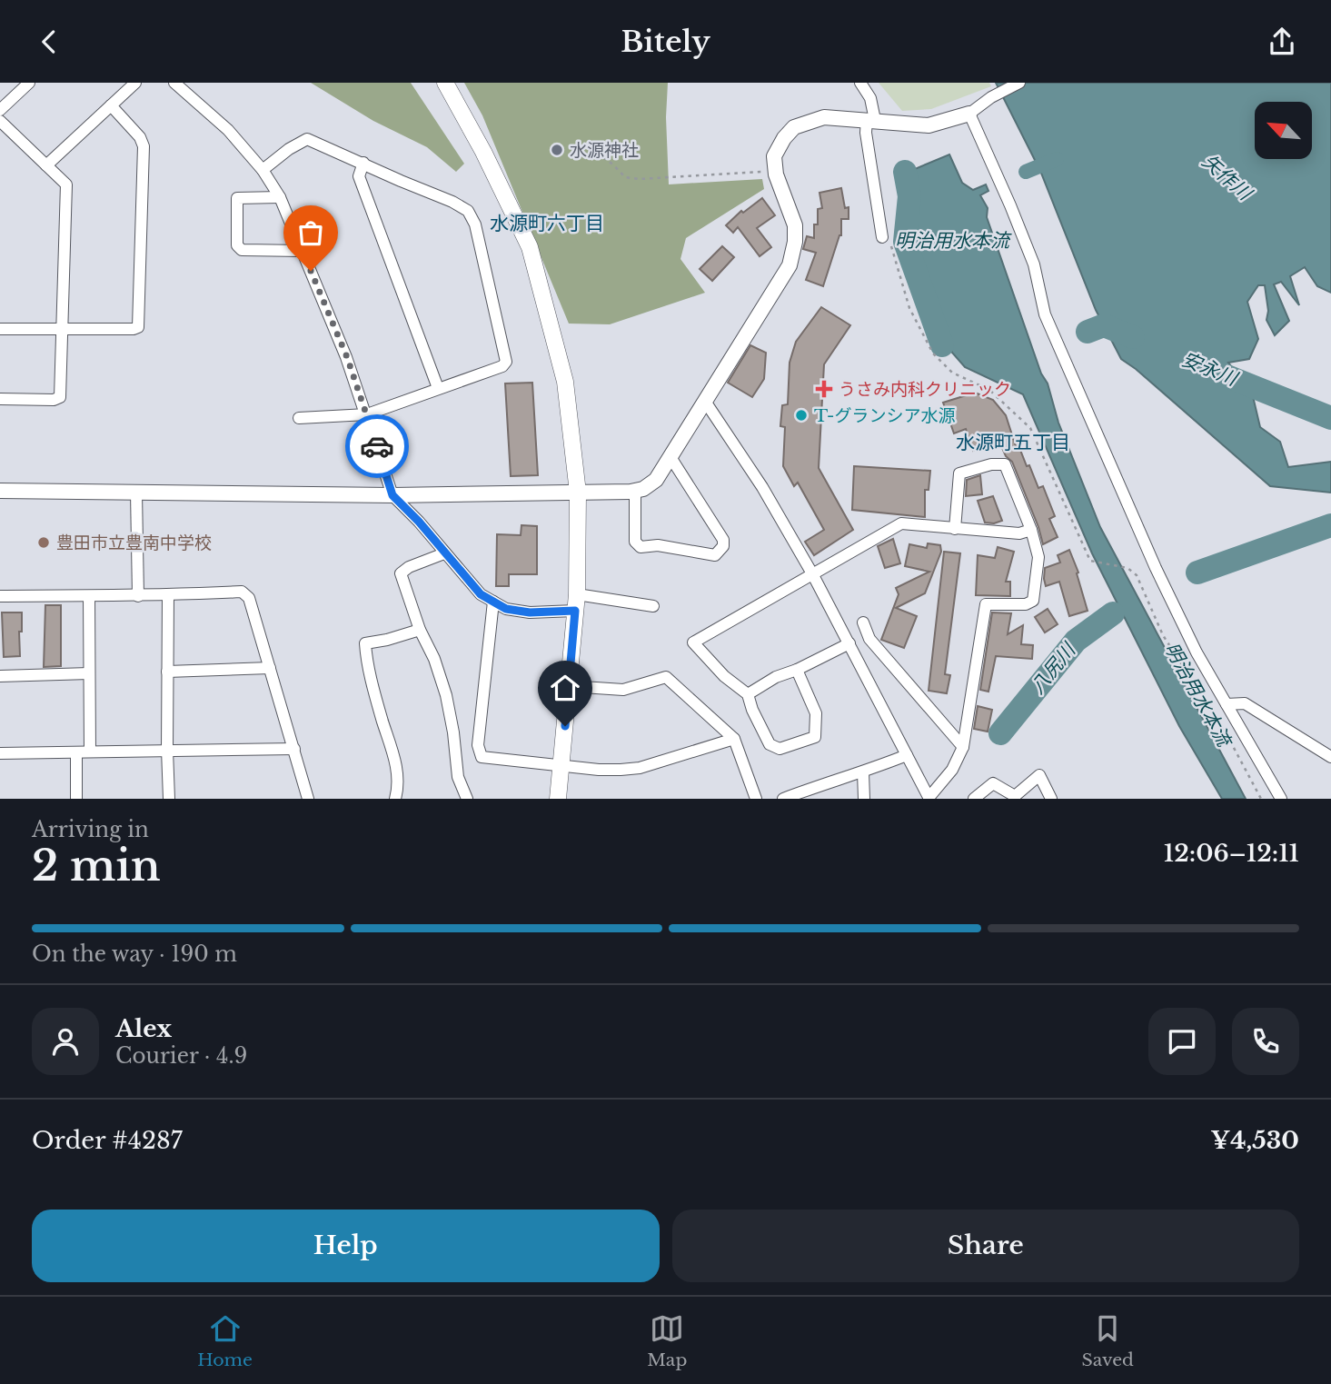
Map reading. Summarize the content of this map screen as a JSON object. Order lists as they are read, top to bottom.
{
  "districts": ["水源町六丁目", "水源町五丁目"],
  "water": [
    "矢作川",
    "明治用水本流",
    "安永川",
    "八尻川"
  ],
  "places": {
    "other": ["水源神社", "T-グランシア水源", "豊田市立豊南中学校"],
    "health": ["うさみ内科クリニック"]
  },
  "north": "top left",
  "page": {
    "header": "Bitely",
    "heading": ["2 min", "Arriving in", "12:06–12:11"],
    "panel": [
      "Alex",
      "Courier · 4.9",
      "Order #4287",
      "¥4,530"
    ],
    "bar": "On the way · 190 m",
    "buttons": ["Help", "Share"],
    "tabs": ["Home", "Map", "Saved"]
  }
}
